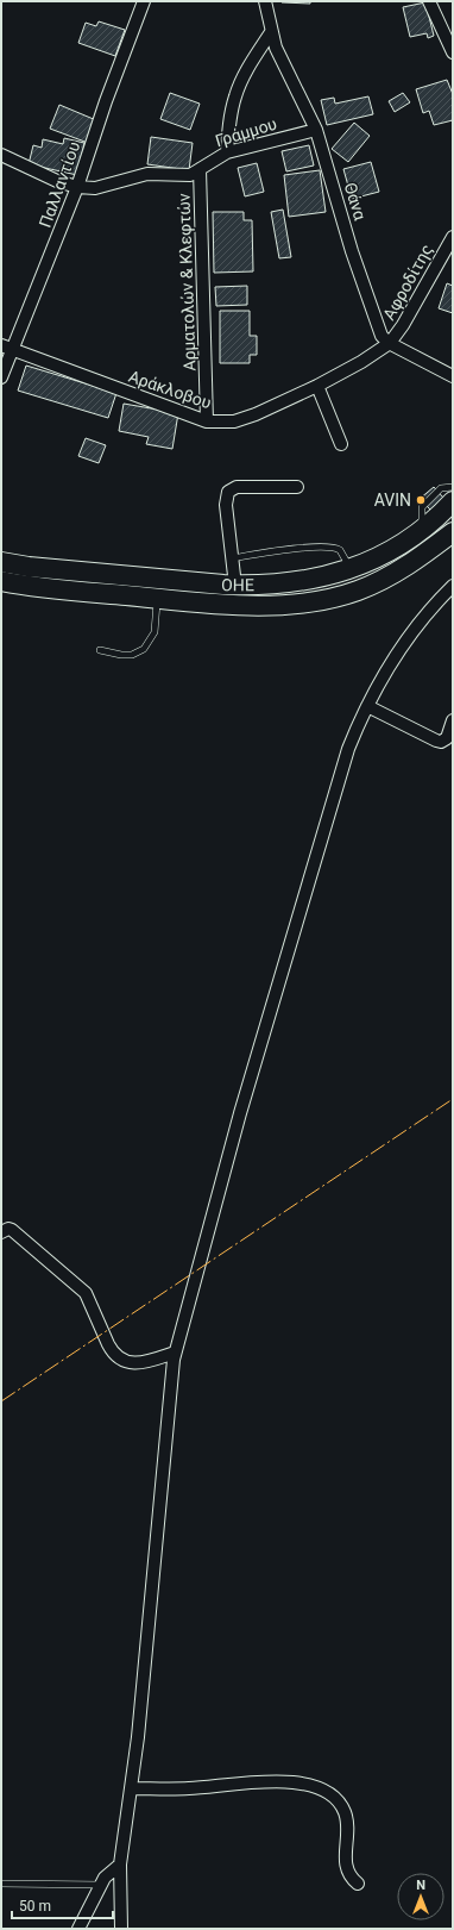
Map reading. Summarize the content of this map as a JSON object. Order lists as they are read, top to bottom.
{
  "streets": {
    "main road": ["ΟΗΕ"],
    "street": [
      "Γράμμου",
      "Παλλαντίου",
      "Θάνα",
      "Αρματολών & Κλεφτών",
      "Αφροδίτης",
      "Αράκλοβου"
    ]
  },
  "crossings": [
    ["Γράμμου", "Παλλαντίου"],
    ["Γράμμου", "Θάνα"],
    ["Γράμμου", "Αρματολών & Κλεφτών"],
    ["Παλλαντίου", "Αράκλοβου"],
    ["Θάνα", "Αφροδίτης"],
    ["Θάνα", "Αράκλοβου"],
    ["Αρματολών & Κλεφτών", "Αράκλοβου"],
    ["Αφροδίτης", "Αράκλοβου"]
  ],
  "places": ["AVIN"],
  "scale_bar": "50 m",
  "north": "top"
}
